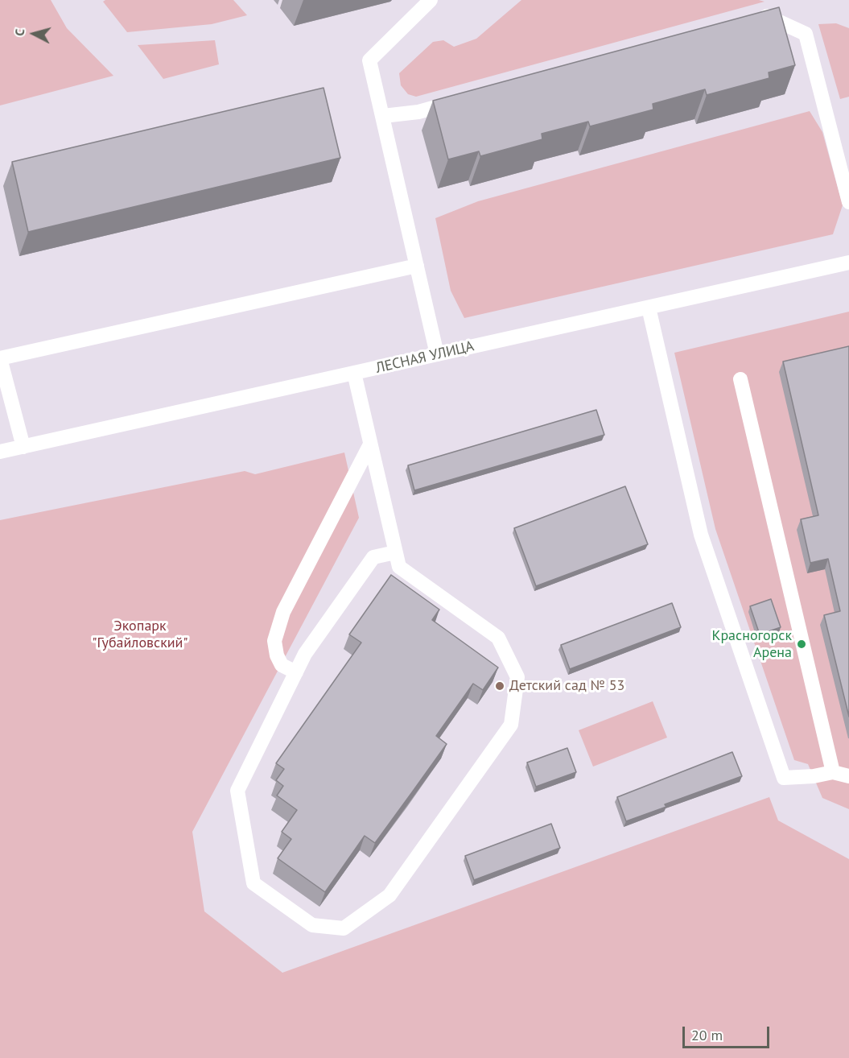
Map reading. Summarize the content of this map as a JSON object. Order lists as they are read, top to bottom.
{
  "streets": {
    "street": ["ЛЕСНАЯ УЛИЦА"]
  },
  "parks": ["Экопарк \"Губайловский\""],
  "places": ["Красногорск Арена", "Детский сад № 53"],
  "scale_bar": "20 m",
  "north": "left"
}
